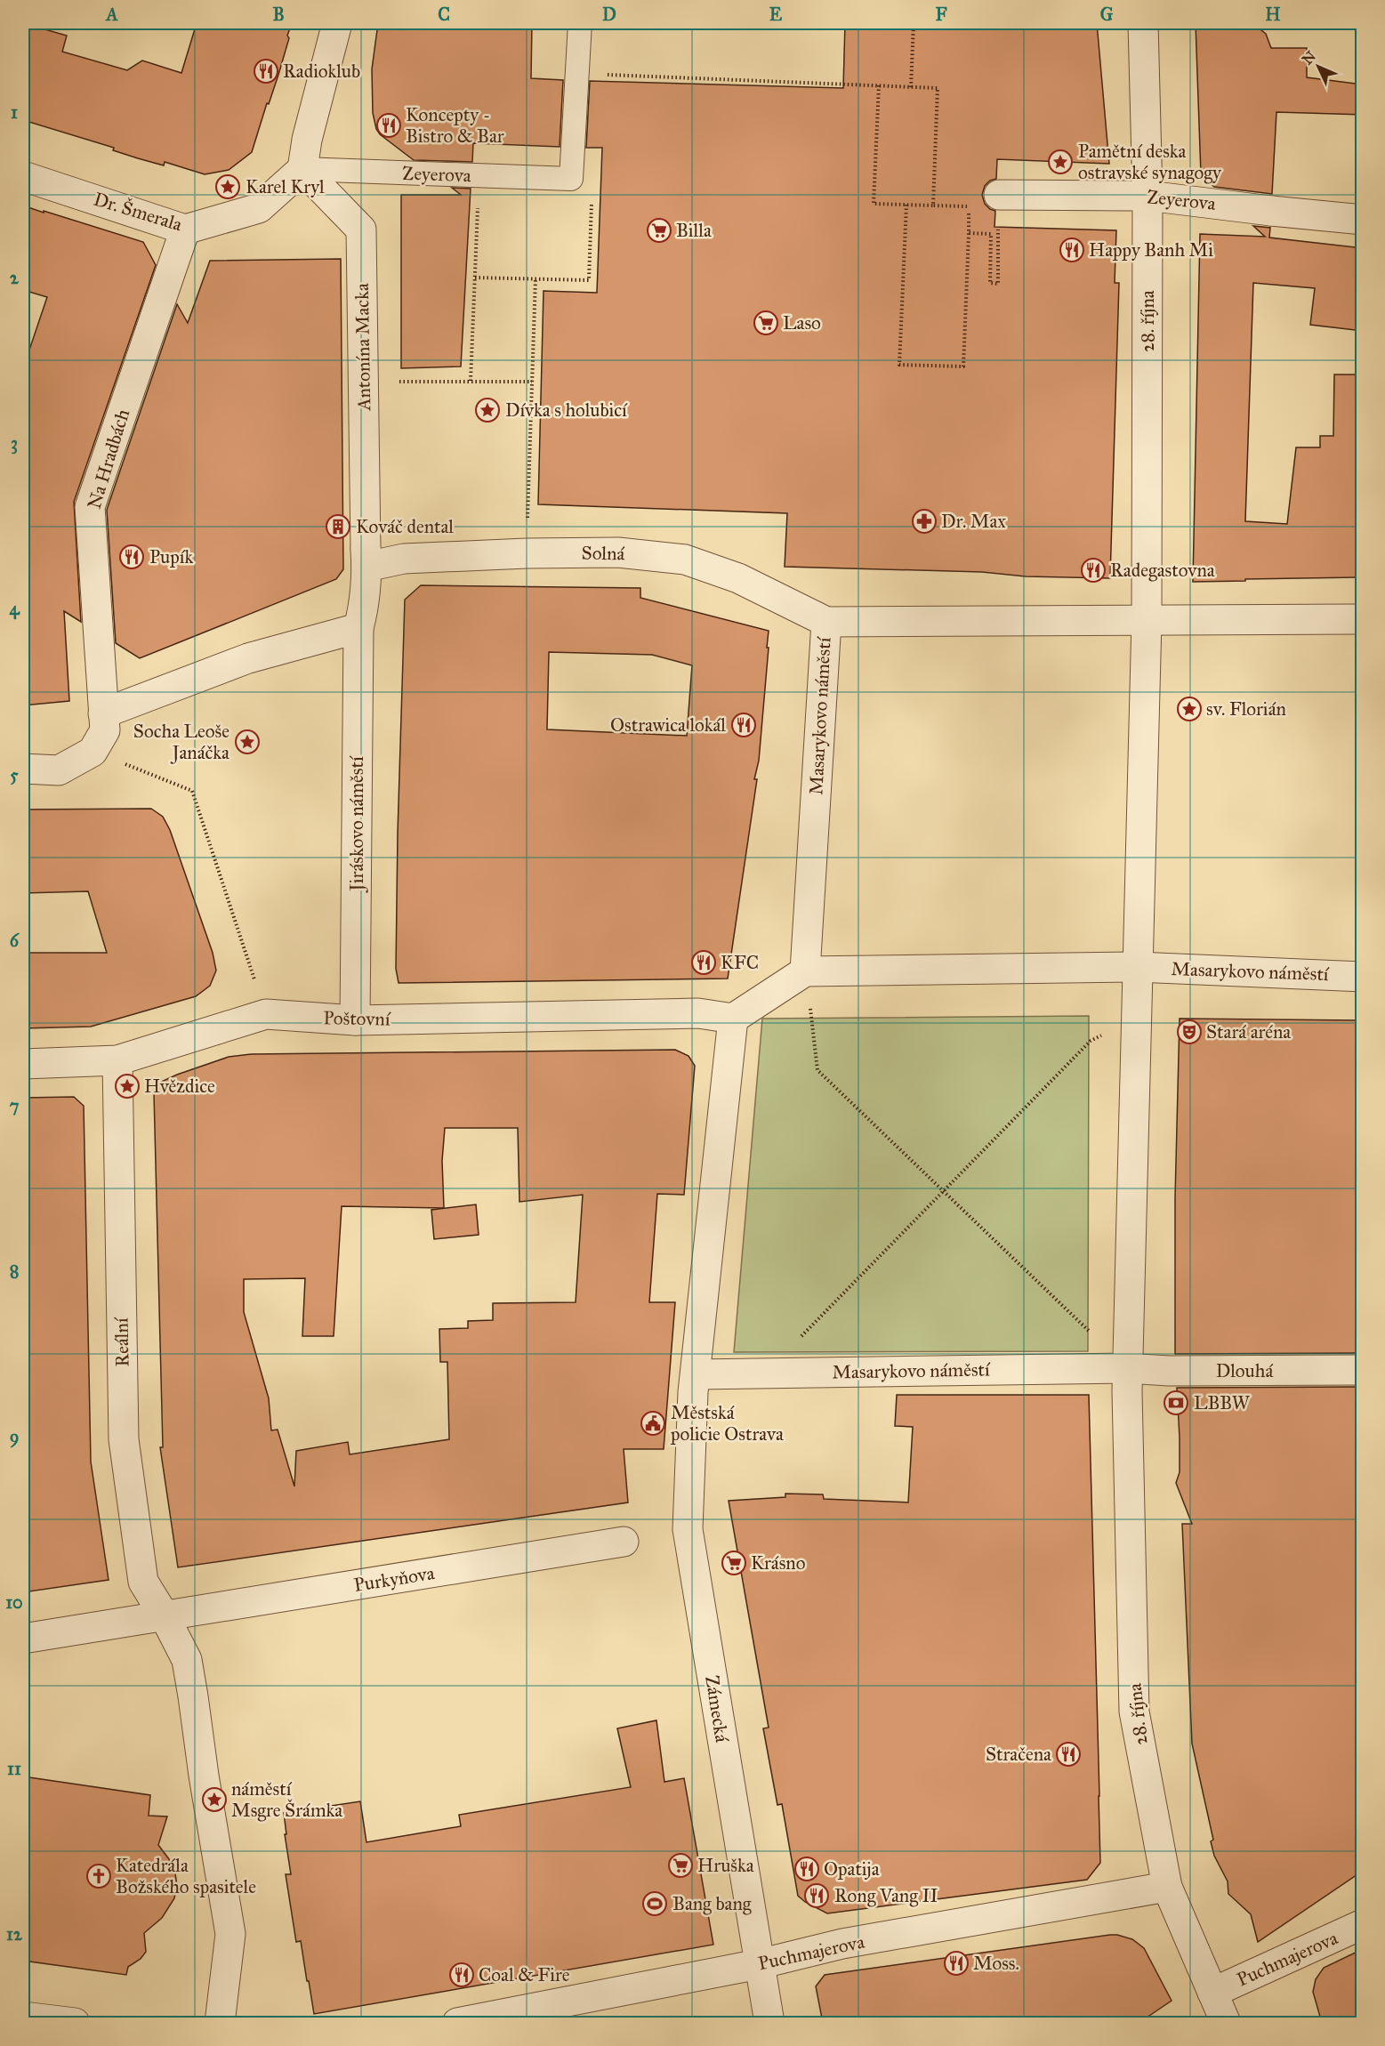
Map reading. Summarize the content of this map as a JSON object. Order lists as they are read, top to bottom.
{
  "streets": {
    "street": [
      "Zeyerova",
      "Dr. Šmerala",
      "28. října",
      "Antonína Macka",
      "Na Hradbách",
      "Solná",
      "Masarykovo náměstí",
      "Jiráskovo náměstí",
      "Poštovní",
      "Reální",
      "Dlouhá",
      "Purkyňova",
      "Zámecká",
      "Puchmajerova"
    ]
  },
  "crossings": [
    ["Zeyerova", "Dr. Šmerala"],
    ["Zeyerova", "28. října"],
    ["Zeyerova", "Antonína Macka"],
    ["Dr. Šmerala", "Antonína Macka"],
    ["Dr. Šmerala", "Na Hradbách"],
    ["28. října", "Masarykovo náměstí"],
    ["28. října", "Dlouhá"],
    ["28. října", "Puchmajerova"],
    ["Antonína Macka", "Solná"],
    ["Antonína Macka", "Jiráskovo náměstí"],
    ["Solná", "Masarykovo náměstí"],
    ["Solná", "Jiráskovo náměstí"],
    ["Masarykovo náměstí", "Dlouhá"],
    ["Masarykovo náměstí", "Zámecká"],
    ["Jiráskovo náměstí", "Poštovní"],
    ["Poštovní", "Reální"],
    ["Reální", "Purkyňova"],
    ["Zámecká", "Puchmajerova"]
  ],
  "places": {
    "restaurant": [
      "Radioklub",
      "Koncepty - Bistro & Bar",
      "Happy Banh Mi",
      "Pupík",
      "Radegastovna",
      "Ostrawica lokál",
      "KFC",
      "Stračena",
      "Opatija",
      "Rong Vang II",
      "Moss.",
      "Coal & Fire"
    ],
    "place": [
      "Pamětní deska ostravské synagogy",
      "Karel Kryl",
      "Dívka s holubicí",
      "sv. Florián",
      "Socha Leoše Janáčka",
      "Hvězdice",
      "náměstí Msgre Šrámka"
    ],
    "supermarket": [
      "Billa",
      "Laso",
      "Krásno",
      "Hruška"
    ],
    "pharmacy": ["Dr. Max"],
    "building": ["Kováč dental"],
    "theatre": ["Stará aréna"],
    "bank": ["LBBW"],
    "public building": ["Městská policie Ostrava"],
    "church": ["Katedrála Božského spasitele"],
    "sports": ["Bang bang"]
  },
  "north": "top left",
  "grid": {
    "columns": [
      "A",
      "B",
      "C",
      "D",
      "E",
      "F",
      "G",
      "H"
    ],
    "rows": [
      "1",
      "2",
      "3",
      "4",
      "5",
      "6",
      "7",
      "8",
      "9",
      "10",
      "11",
      "12"
    ]
  }
}
